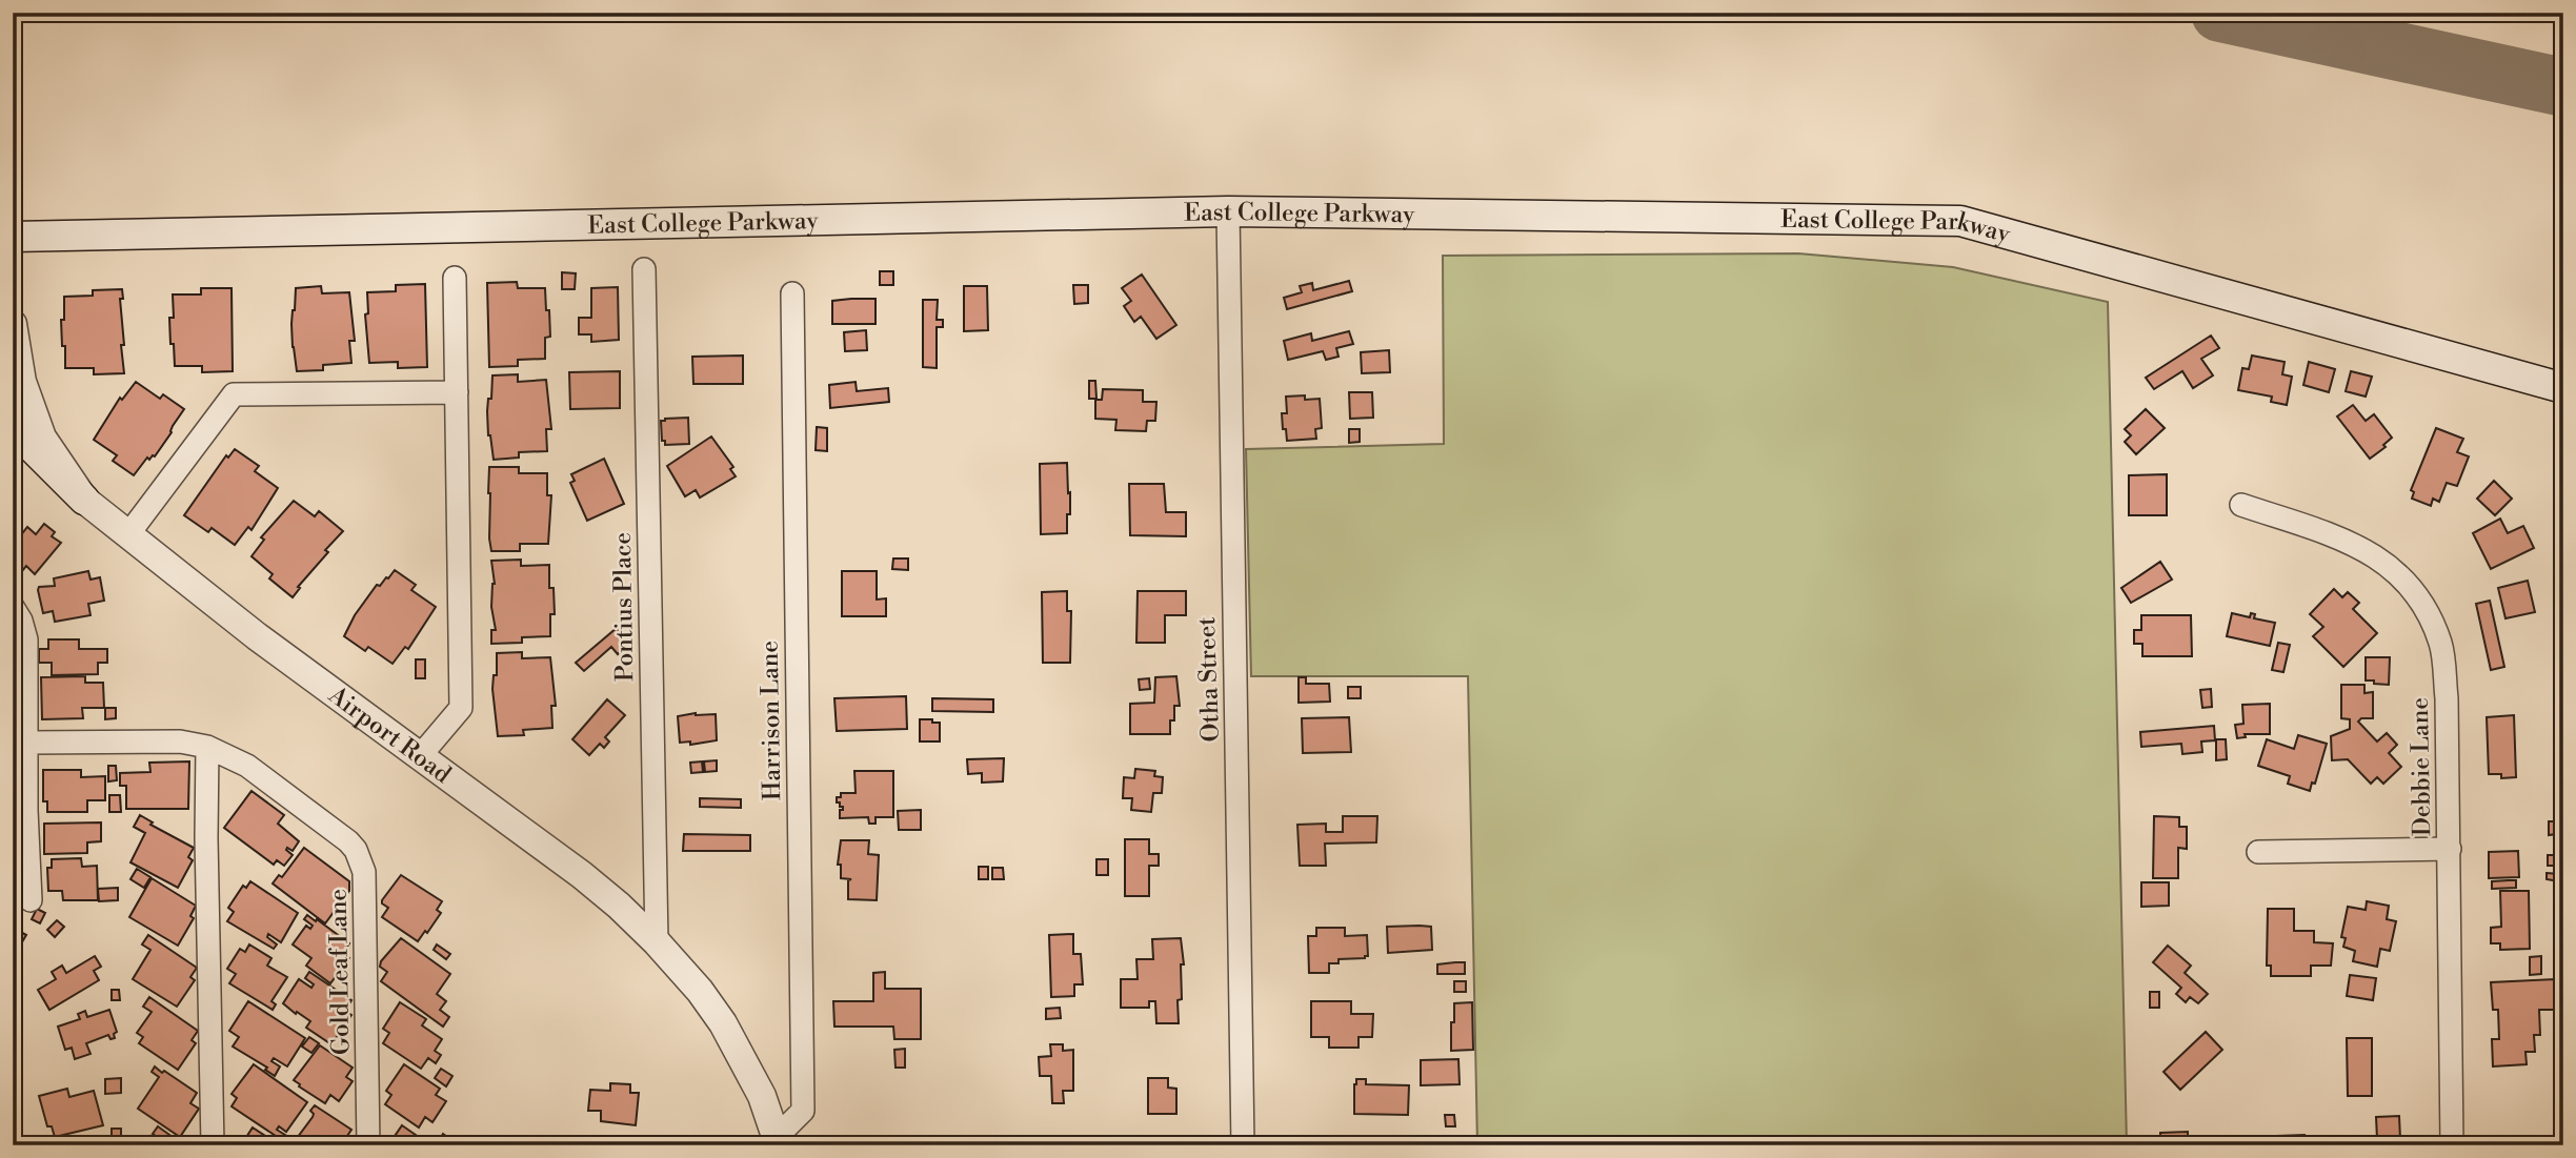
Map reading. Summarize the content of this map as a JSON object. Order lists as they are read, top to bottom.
{
  "streets": {
    "main road": ["East College Parkway"],
    "street": [
      "Pontius Place",
      "Otha Street",
      "Harrison Lane",
      "Airport Road",
      "Debbie Lane",
      "Gold Leaf Lane"
    ]
  },
  "crossings": [
    ["East College Parkway", "Otha Street"],
    ["Pontius Place", "Airport Road"],
    ["Harrison Lane", "Airport Road"]
  ]
}
